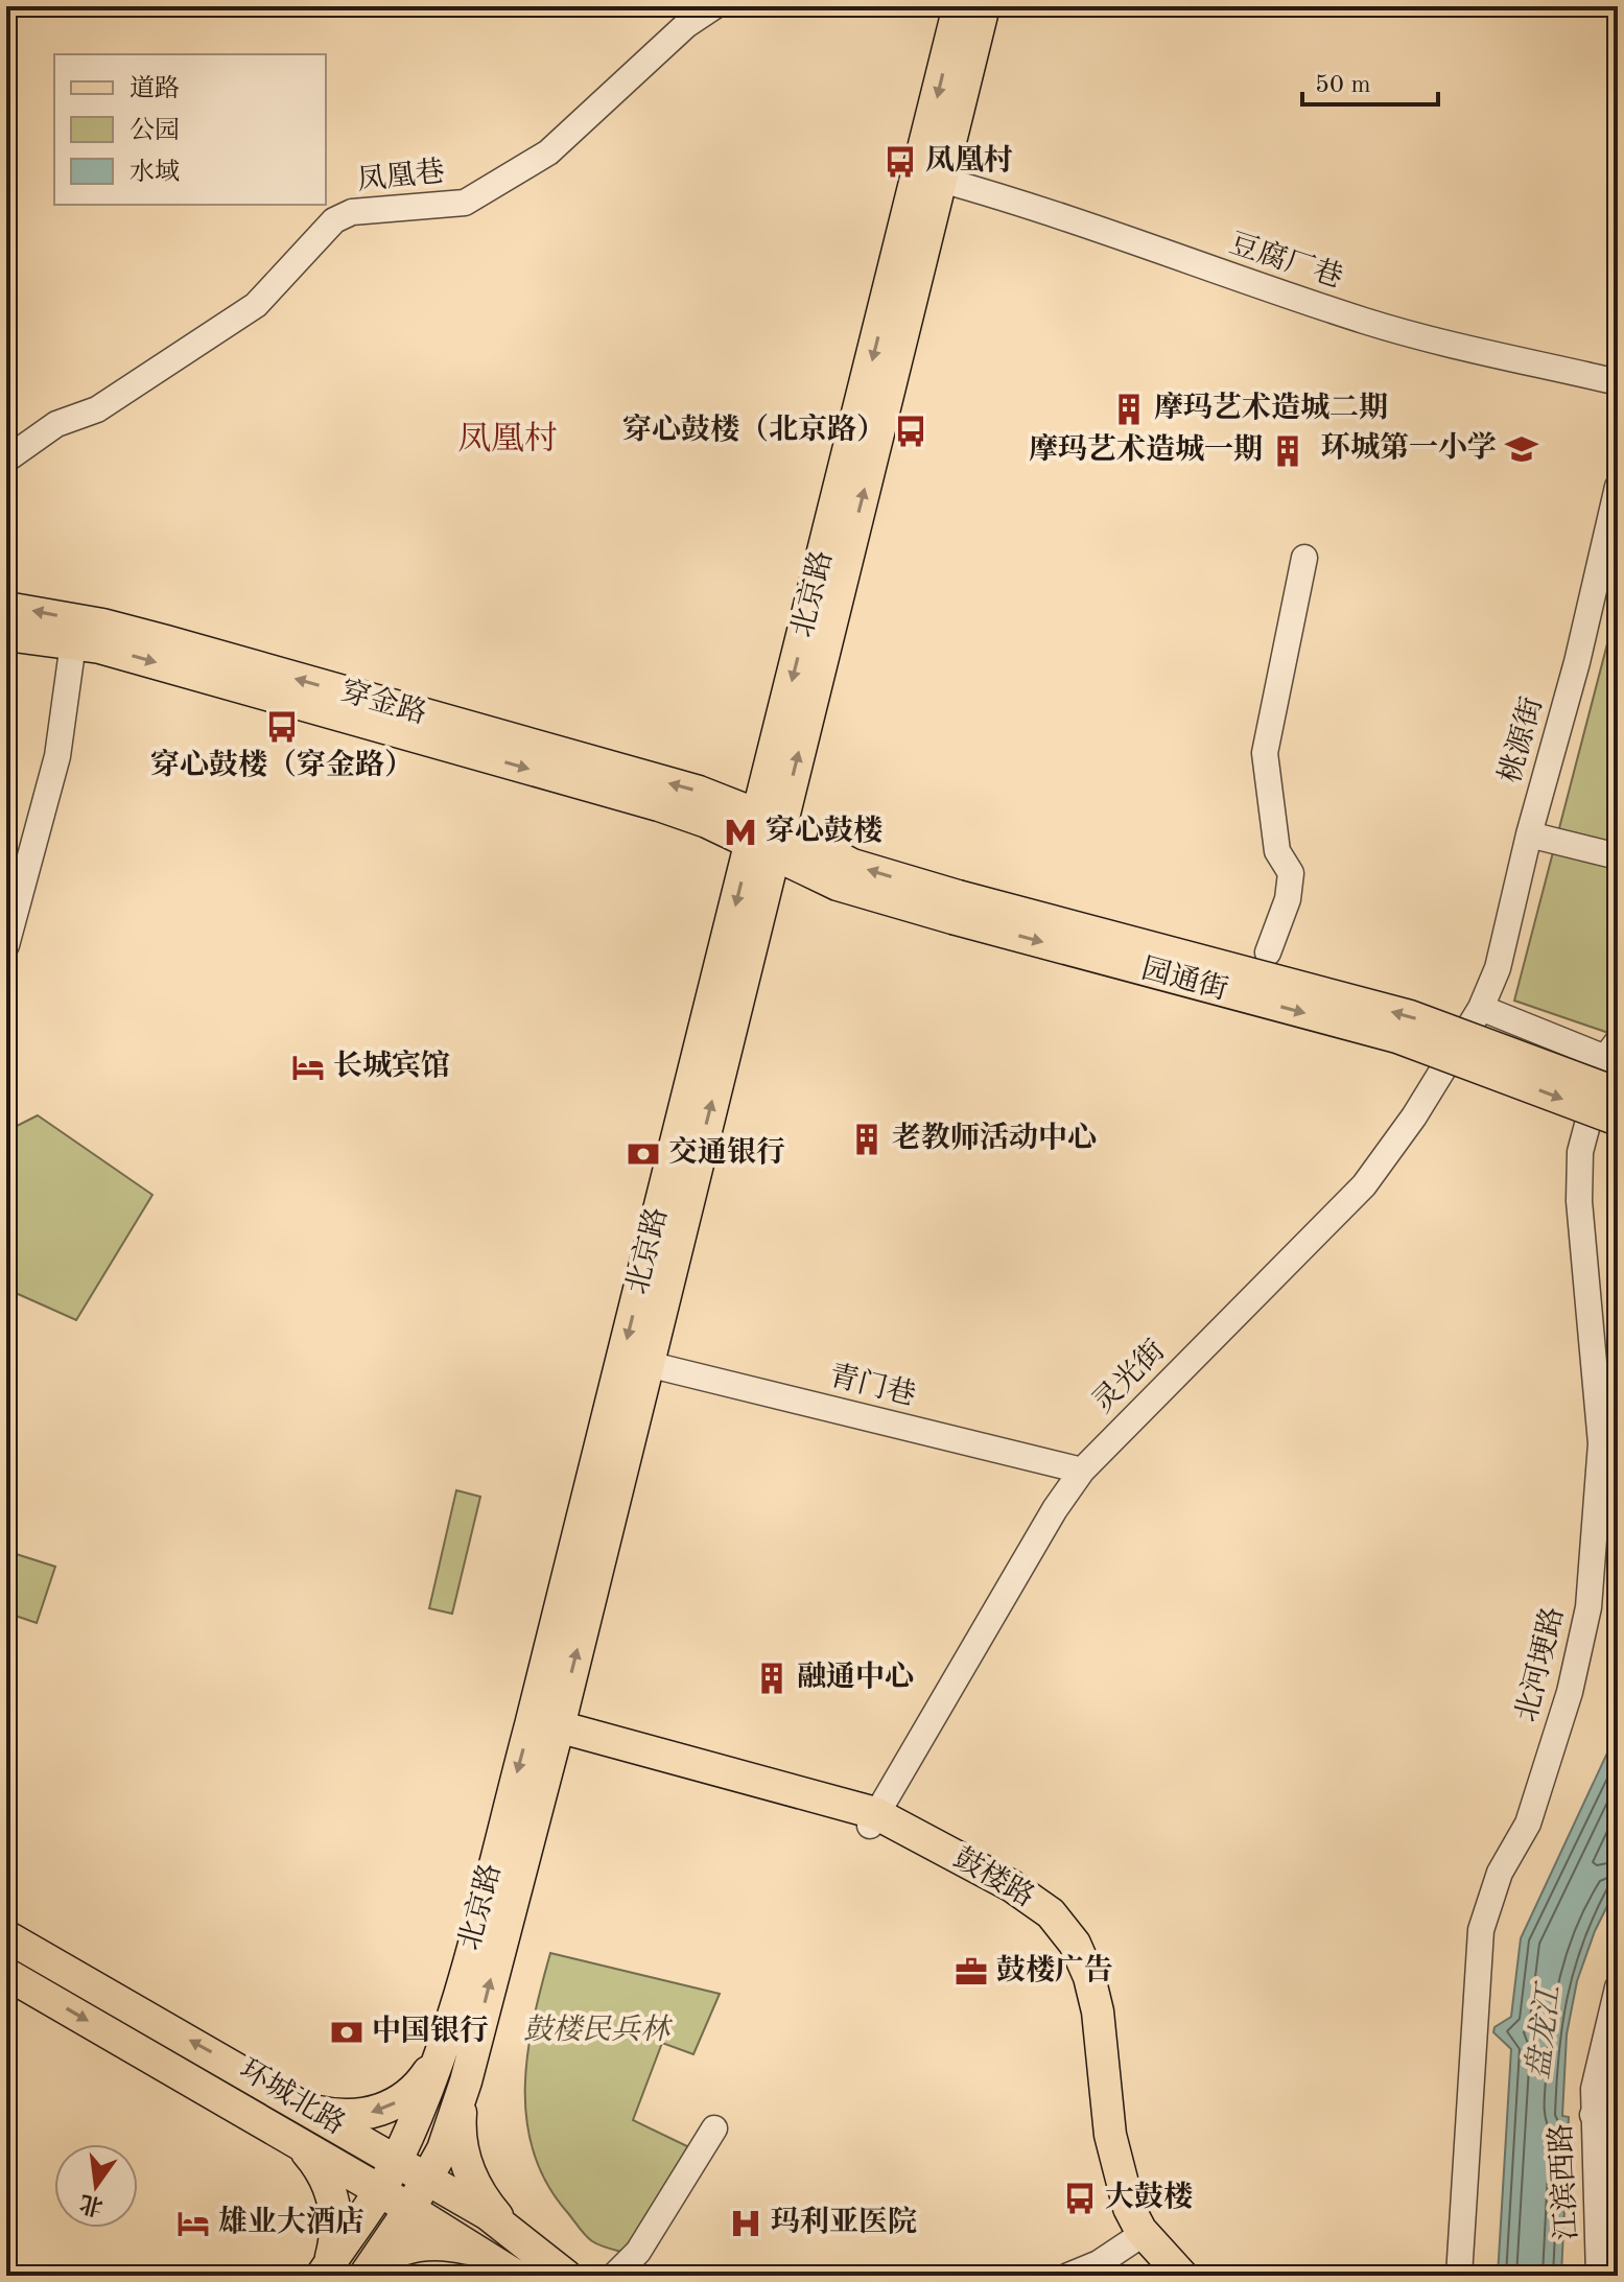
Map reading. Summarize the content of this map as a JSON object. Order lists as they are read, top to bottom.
{
  "streets": {
    "main road": [
      "北京路",
      "穿金路",
      "园通街",
      "鼓楼路",
      "环城北路"
    ],
    "street": [
      "凤凰巷",
      "豆腐厂巷",
      "桃源街",
      "灵光街",
      "青门巷",
      "北河埂路",
      "江滨西路"
    ]
  },
  "crossings": [
    ["豆腐厂巷", "北京路"],
    ["北京路", "穿金路"],
    ["北京路", "园通街"],
    ["北京路", "青门巷"],
    ["北京路", "鼓楼路"],
    ["北京路", "环城北路"],
    ["穿金路", "园通街"],
    ["桃源街", "灵光街"],
    ["灵光街", "青门巷"],
    ["灵光街", "鼓楼路"]
  ],
  "districts": ["凤凰村"],
  "water": ["盘龙江"],
  "parks": ["鼓楼民兵林"],
  "places": {
    "bus stop": [
      "凤凰村",
      "穿心鼓楼（北京路）",
      "穿心鼓楼（穿金路）",
      "大鼓楼"
    ],
    "building": [
      "摩玛艺术造城二期",
      "摩玛艺术造城一期",
      "老教师活动中心",
      "融通中心"
    ],
    "school or university": ["环城第一小学"],
    "metro station": ["穿心鼓楼"],
    "hotel": ["长城宾馆", "雄业大酒店"],
    "bank": ["交通银行", "中国银行"],
    "office": ["鼓楼广告"],
    "hospital": ["玛利亚医院"]
  },
  "legend": ["道路", "公园", "水域"],
  "scale_bar": "50 m",
  "north": "bottom"
}
